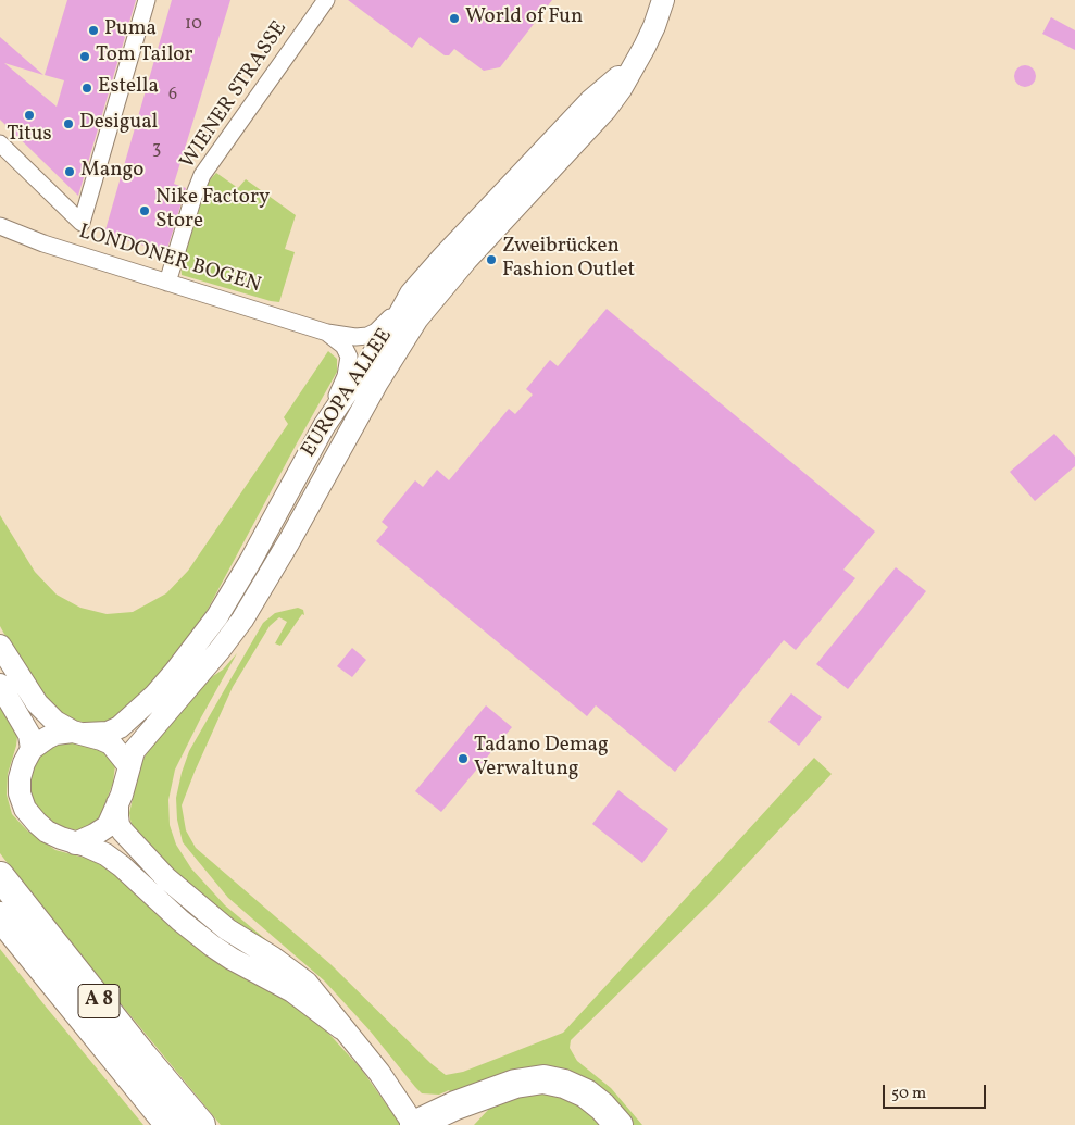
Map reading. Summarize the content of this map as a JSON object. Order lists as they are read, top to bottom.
{
  "streets": {
    "highway": ["A 8"],
    "main road": ["EUROPA ALLEE"],
    "street": ["WIENER STRASSE", "LONDONER BOGEN"]
  },
  "crossings": [
    ["WIENER STRASSE", "LONDONER BOGEN"],
    ["LONDONER BOGEN", "EUROPA ALLEE"]
  ],
  "places": [
    "World of Fun",
    "Puma",
    "Tom Tailor",
    "Estella",
    "Titus",
    "Desigual",
    "Mango",
    "Nike Factory Store",
    "Zweibrücken Fashion Outlet",
    "Tadano Demag Verwaltung"
  ],
  "house_numbers": ["10", "6", "3"],
  "scale_bar": "50 m"
}
